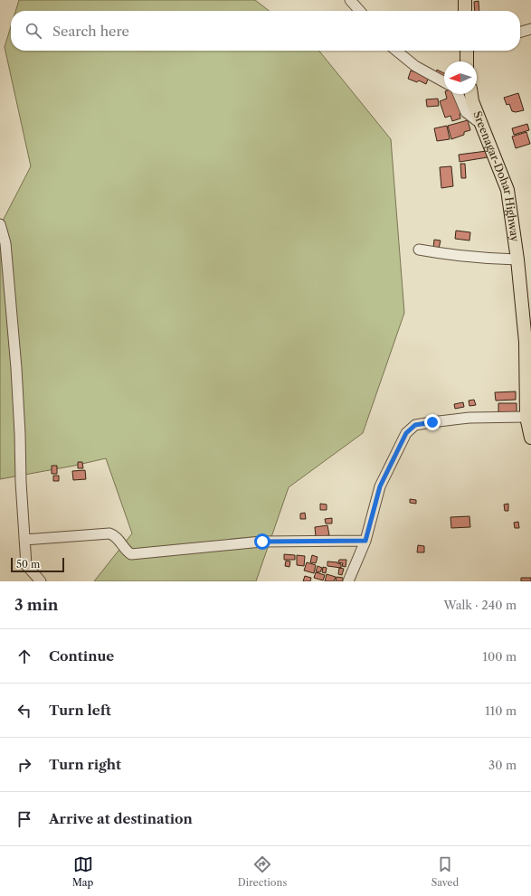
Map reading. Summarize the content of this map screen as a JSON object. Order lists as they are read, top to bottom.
{
  "streets": {
    "main road": ["Sreenagar-Dohar Highway"]
  },
  "scale_bar": "50 m",
  "north": "left",
  "page": {
    "search": "Search here",
    "scale": "50 m",
    "heading": ["3 min", "Walk · 240 m"],
    "list": [
      ["Continue", "100 m"],
      ["Turn left", "110 m"],
      ["Turn right", "30 m"],
      "Arrive at destination"
    ],
    "nav": ["Map", "Directions", "Saved"]
  }
}
